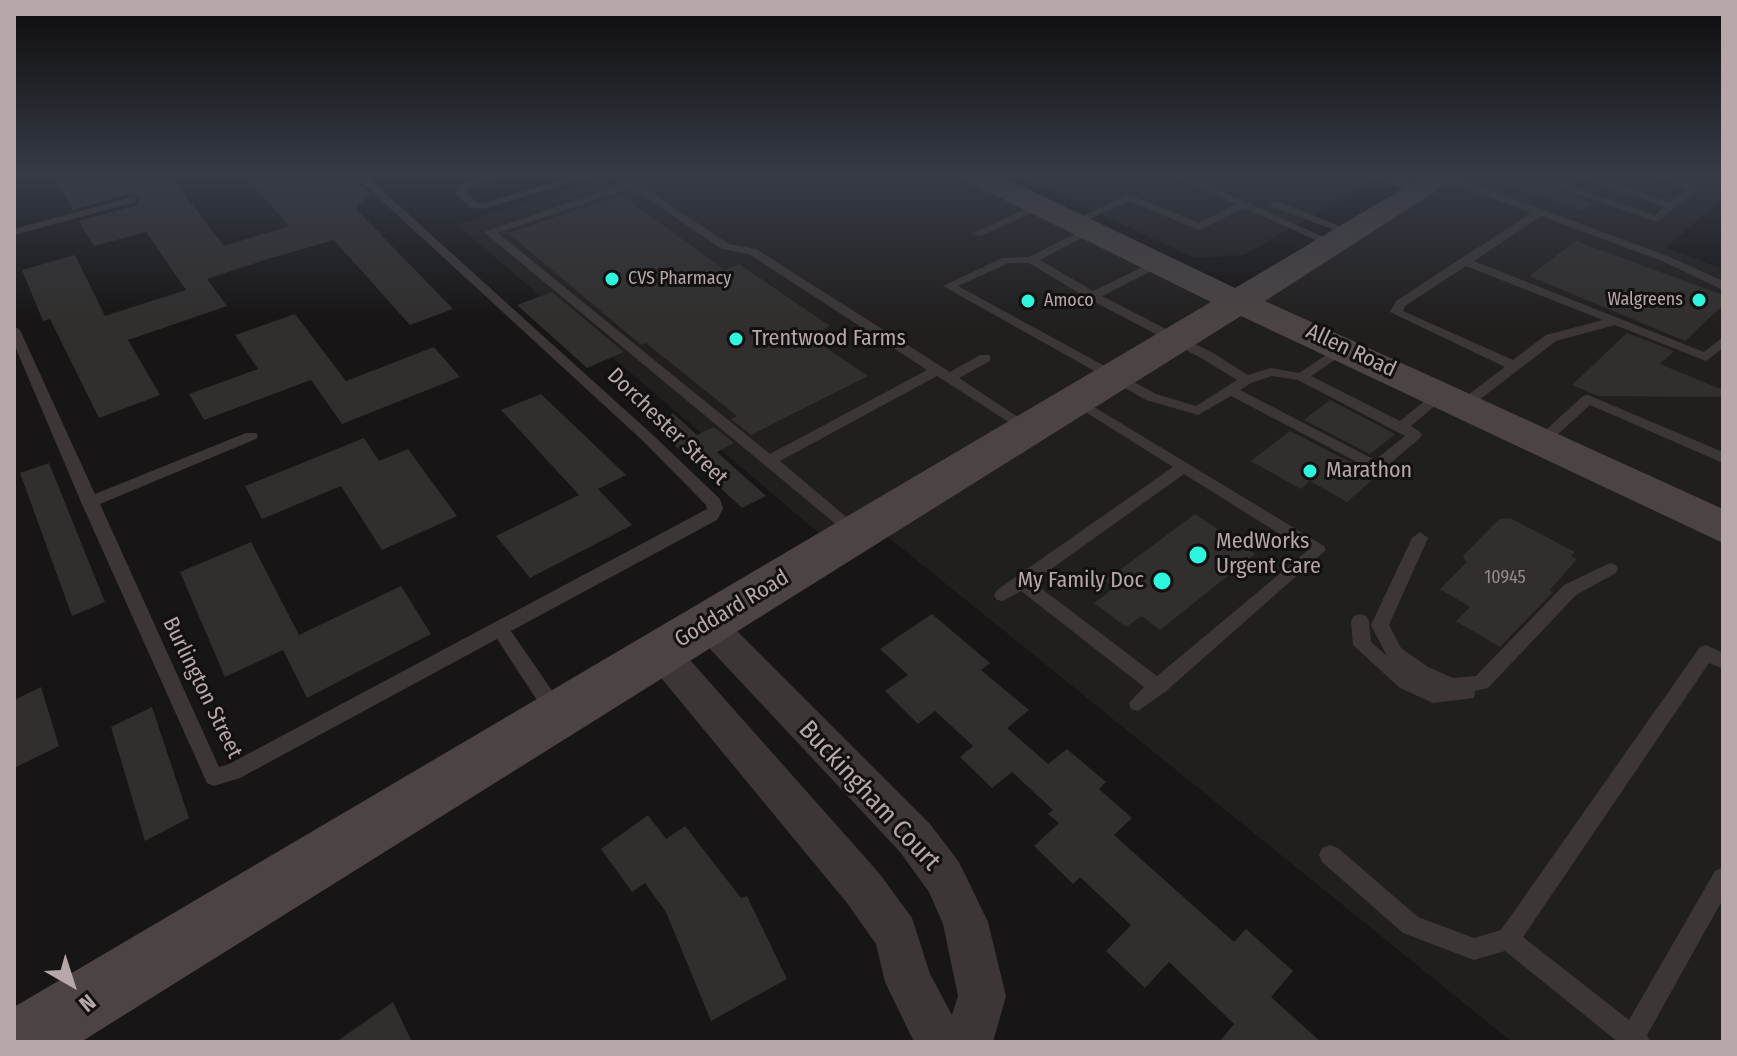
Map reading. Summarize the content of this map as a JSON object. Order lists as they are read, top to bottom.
{
  "streets": {
    "main road": ["Allen Road", "Goddard Road"],
    "street": ["Buckingham Court"],
    "lane": ["Dorchester Street", "Burlington Street"]
  },
  "crossings": [
    ["Allen Road", "Goddard Road"],
    ["Dorchester Street", "Burlington Street"],
    ["Goddard Road", "Buckingham Court"]
  ],
  "places": [
    "CVS Pharmacy",
    "Walgreens",
    "Amoco",
    "Trentwood Farms",
    "Marathon",
    "MedWorks Urgent Care",
    "My Family Doc"
  ],
  "house_numbers": ["10945"],
  "north": "bottom right"
}
